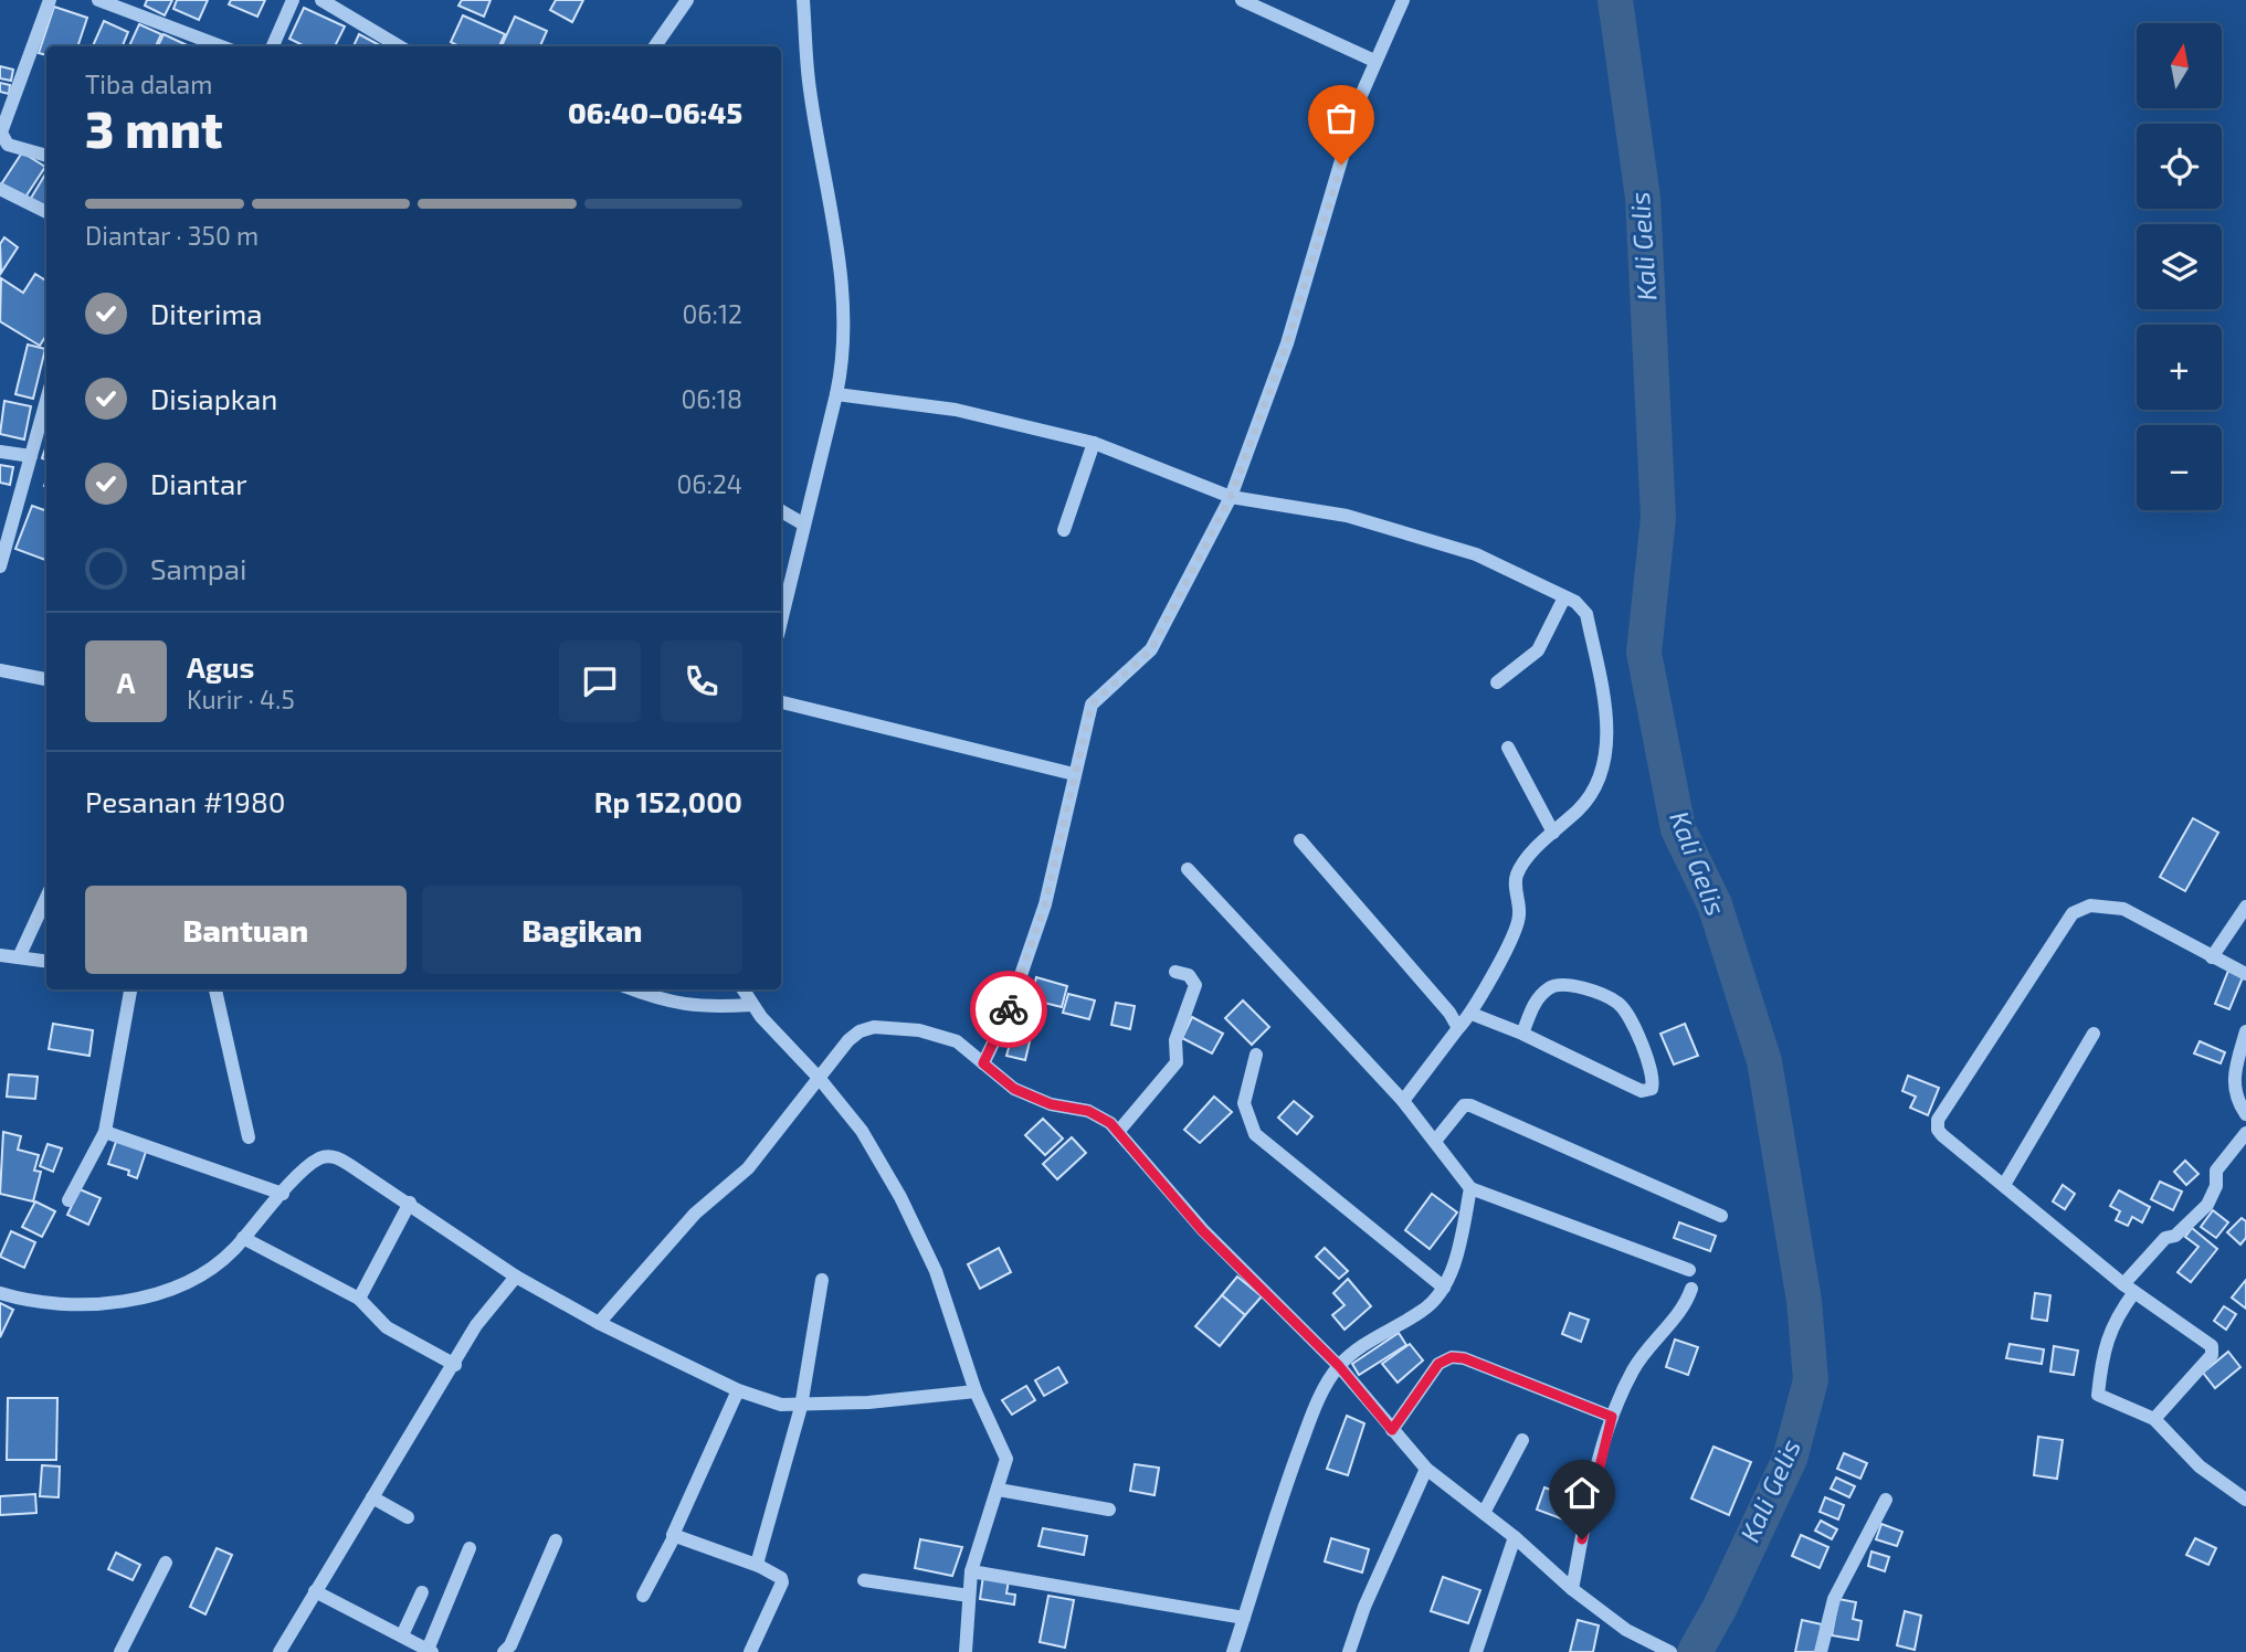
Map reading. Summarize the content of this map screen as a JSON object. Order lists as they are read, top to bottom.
{
  "water": ["Kali Gelis"],
  "north": "top",
  "page": {
    "map_buttons": ["+", "−"],
    "heading": ["3 mnt", "Tiba dalam", "06:40–06:45"],
    "panel": [
      "Agus",
      "Kurir · 4.5",
      "Pesanan #1980",
      "Rp 152,000"
    ],
    "bar": "Diantar · 350 m",
    "list": [
      ["Diterima", "06:12"],
      ["Disiapkan", "06:18"],
      ["Diantar", "06:24"],
      "Sampai"
    ],
    "round": "A",
    "buttons": ["Bantuan", "Bagikan"]
  }
}
